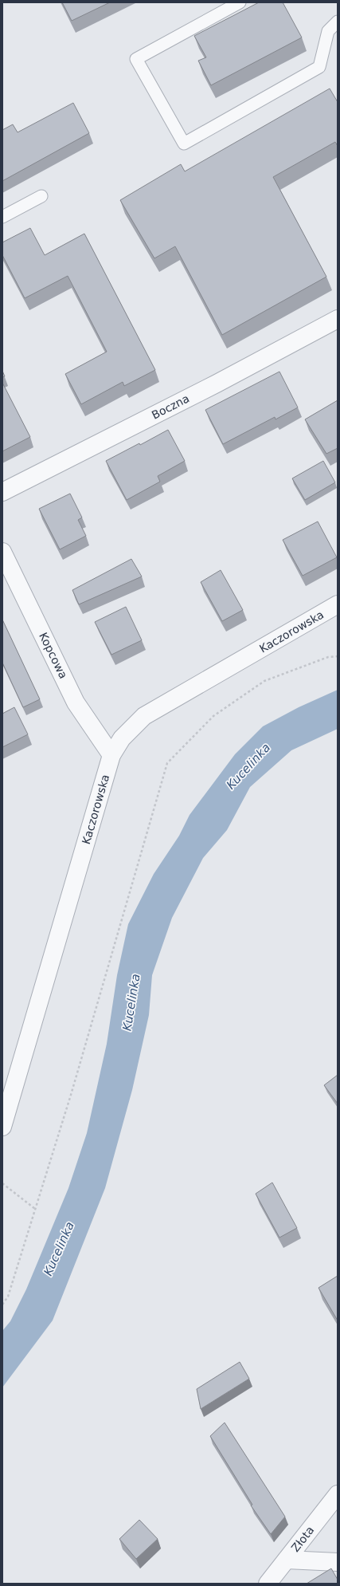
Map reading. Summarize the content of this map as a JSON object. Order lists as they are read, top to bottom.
{
  "streets": {
    "street": [
      "Boczna",
      "Kaczorowska",
      "Kopcowa",
      "Złota"
    ]
  },
  "crossings": [
    ["Kaczorowska", "Kopcowa"]
  ],
  "water": ["Kucelinka"]
}
